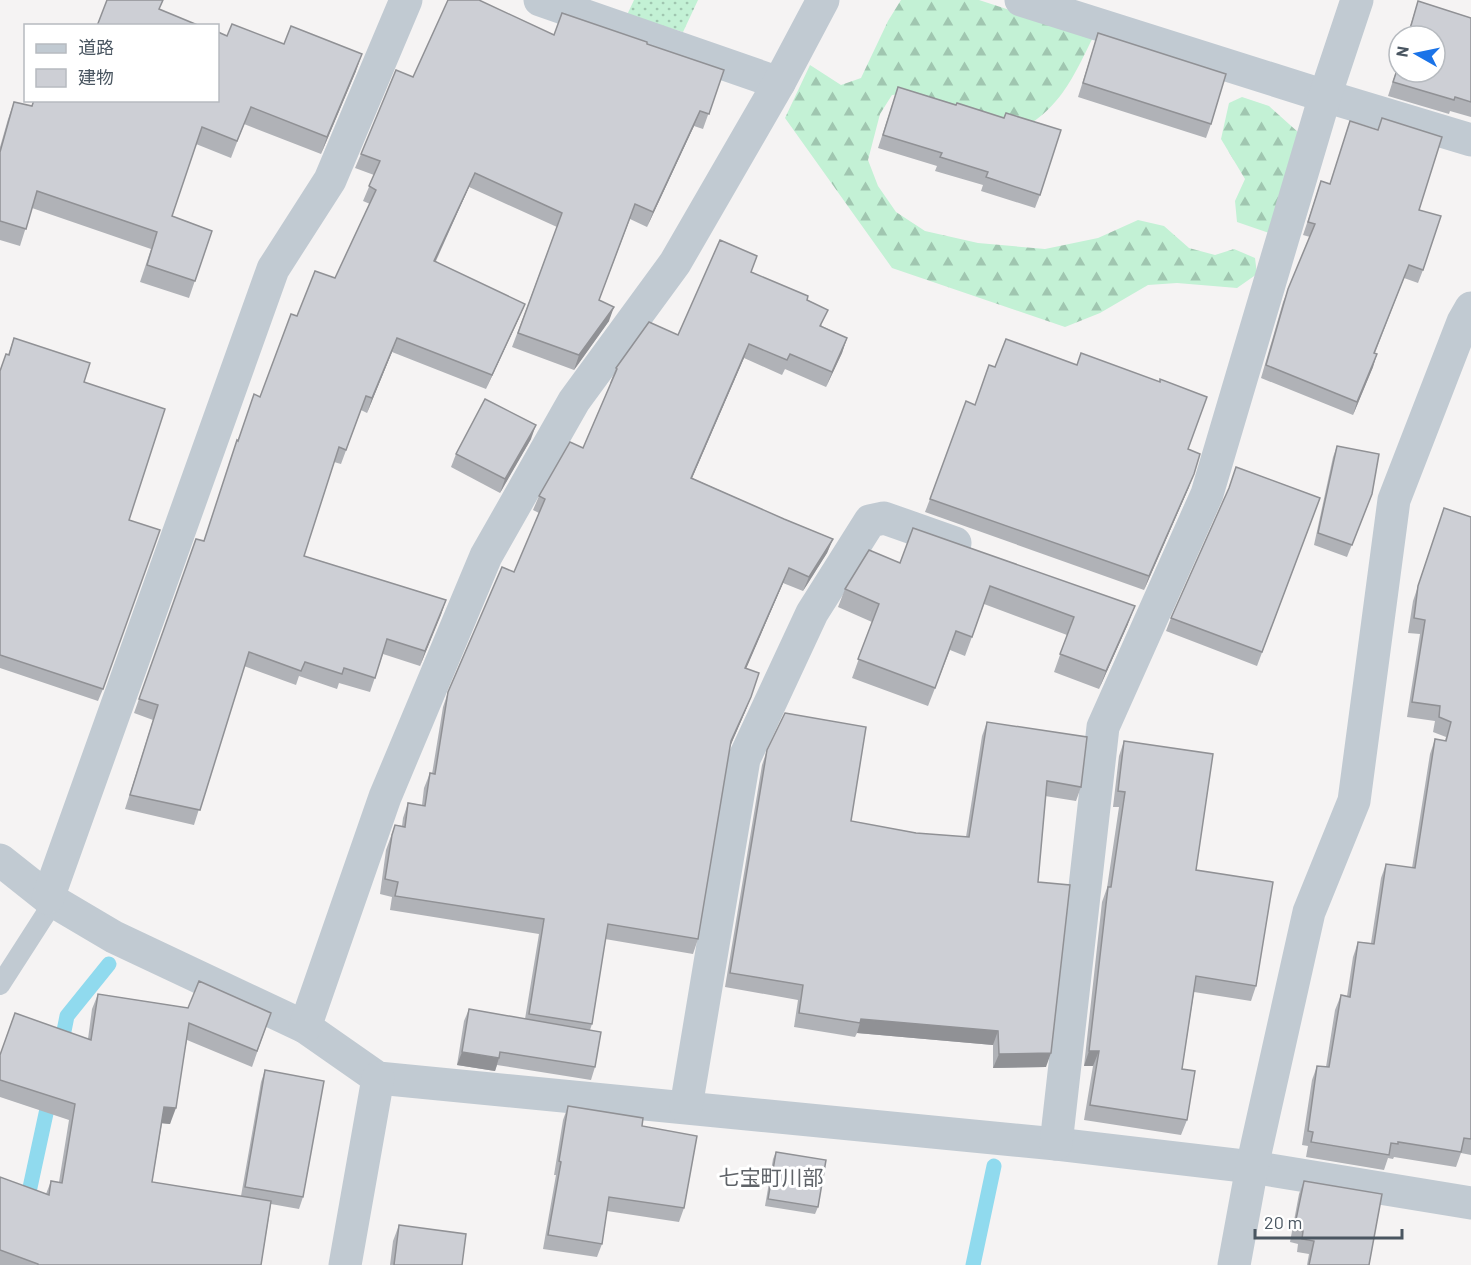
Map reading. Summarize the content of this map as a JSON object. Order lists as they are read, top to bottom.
{
  "districts": ["七宝町川部"],
  "legend": ["道路", "建物"],
  "scale_bar": "20 m",
  "north": "left"
}
